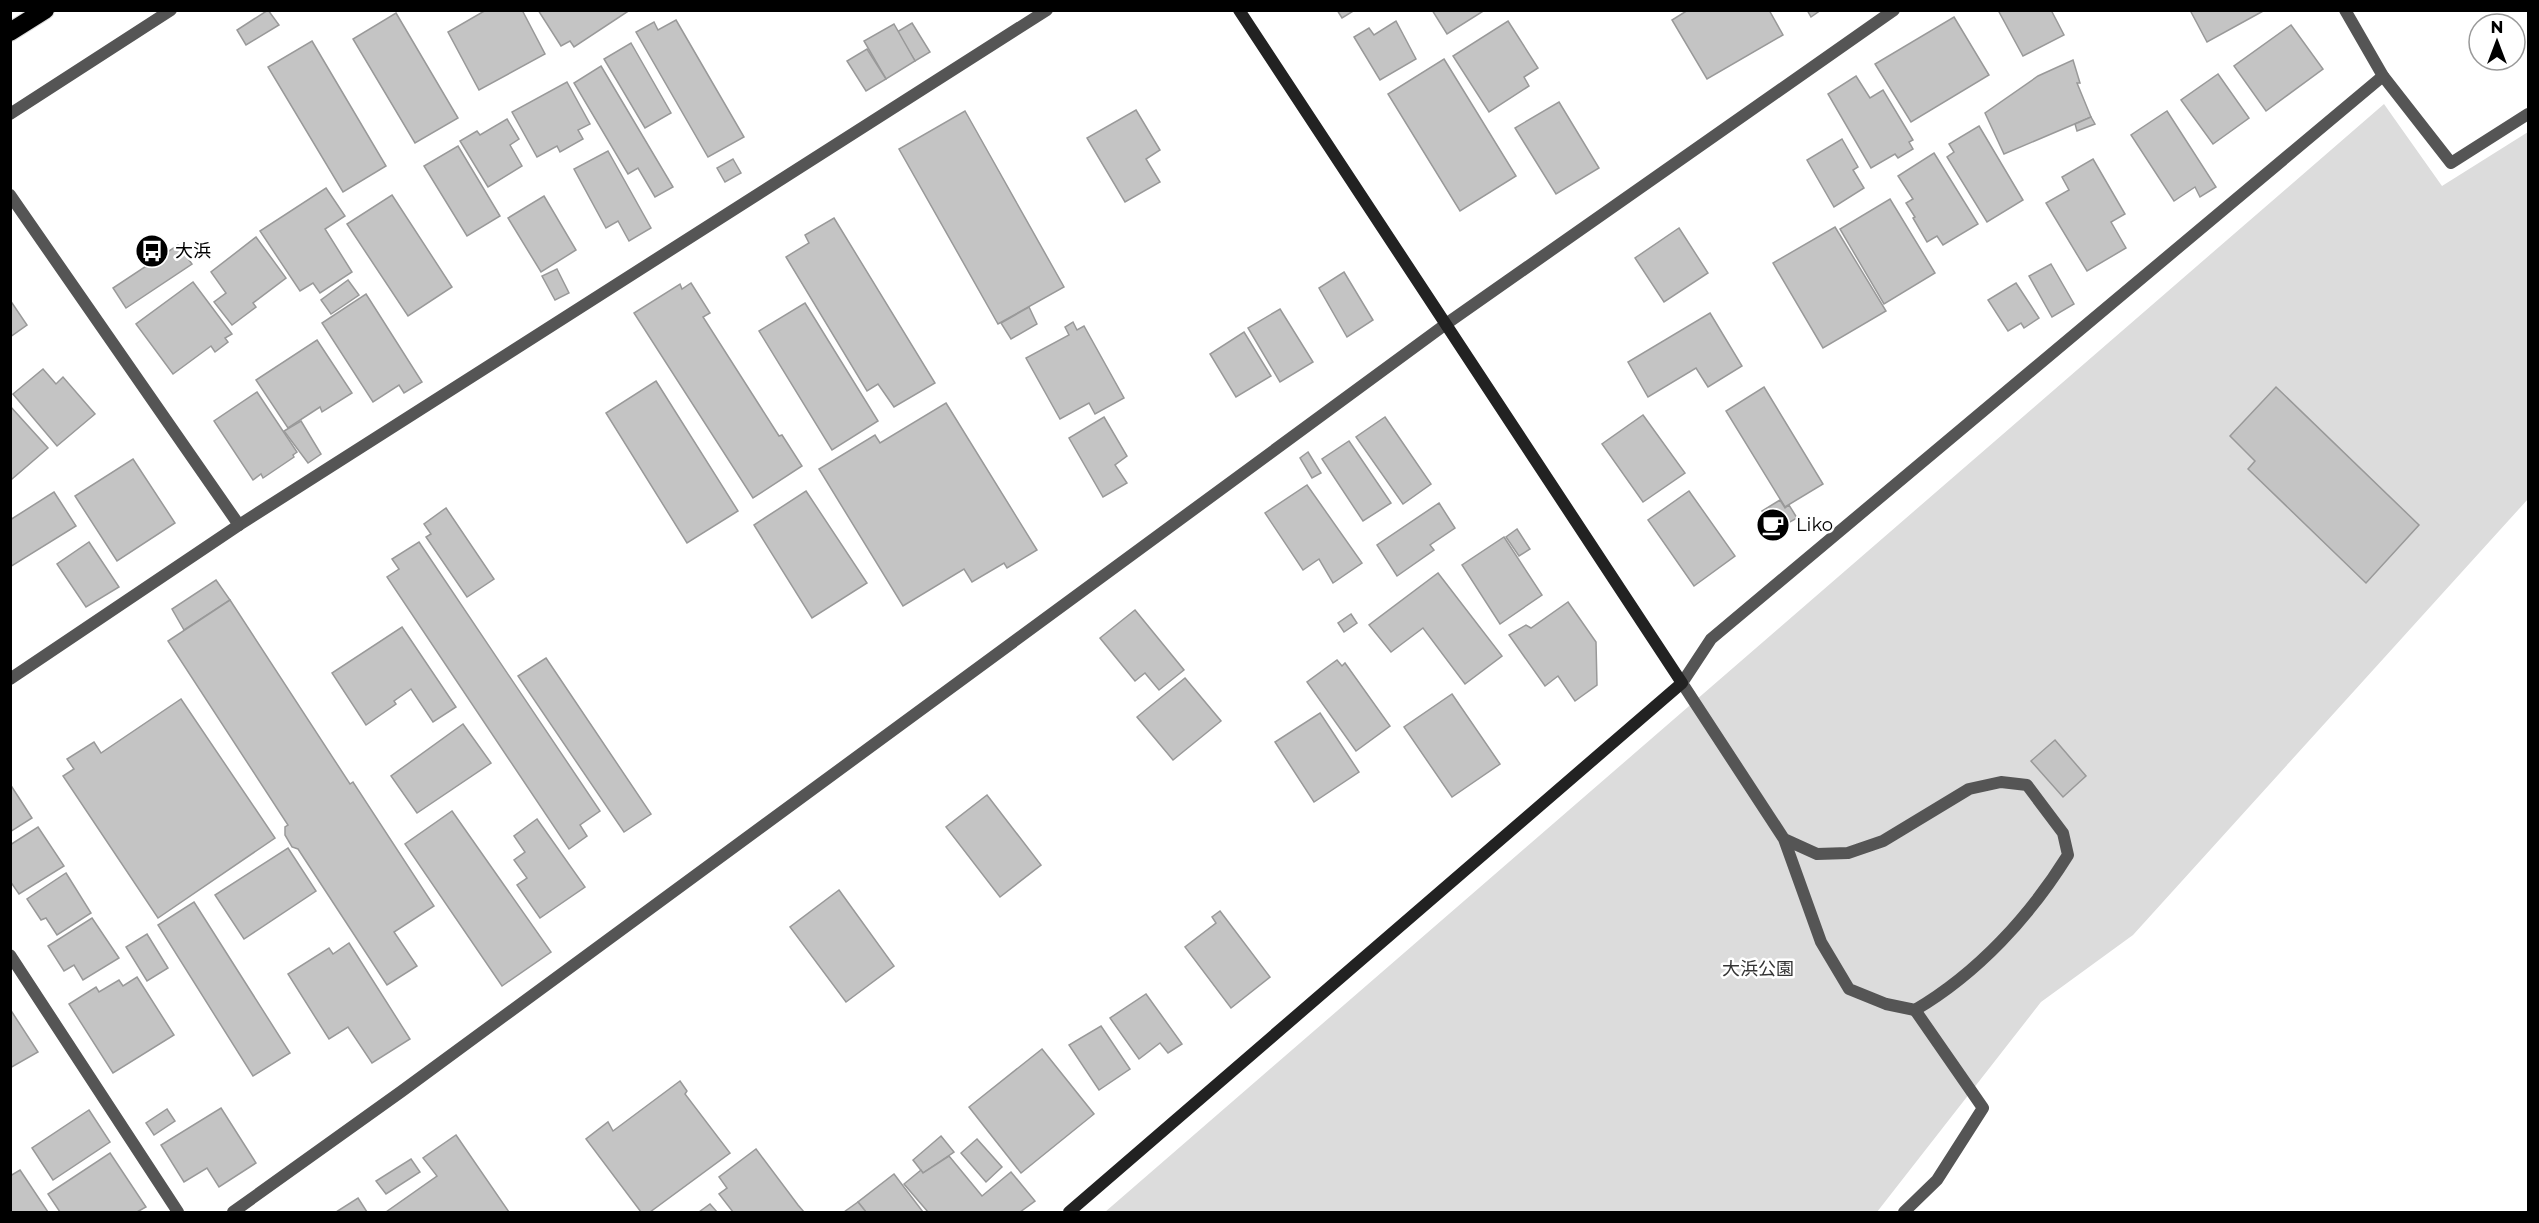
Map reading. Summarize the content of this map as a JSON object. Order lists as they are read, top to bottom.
{
  "parks": ["大浜公園"],
  "places": {
    "bus stop": ["大浜"],
    "cafe": ["Liko"]
  },
  "north": "top"
}
